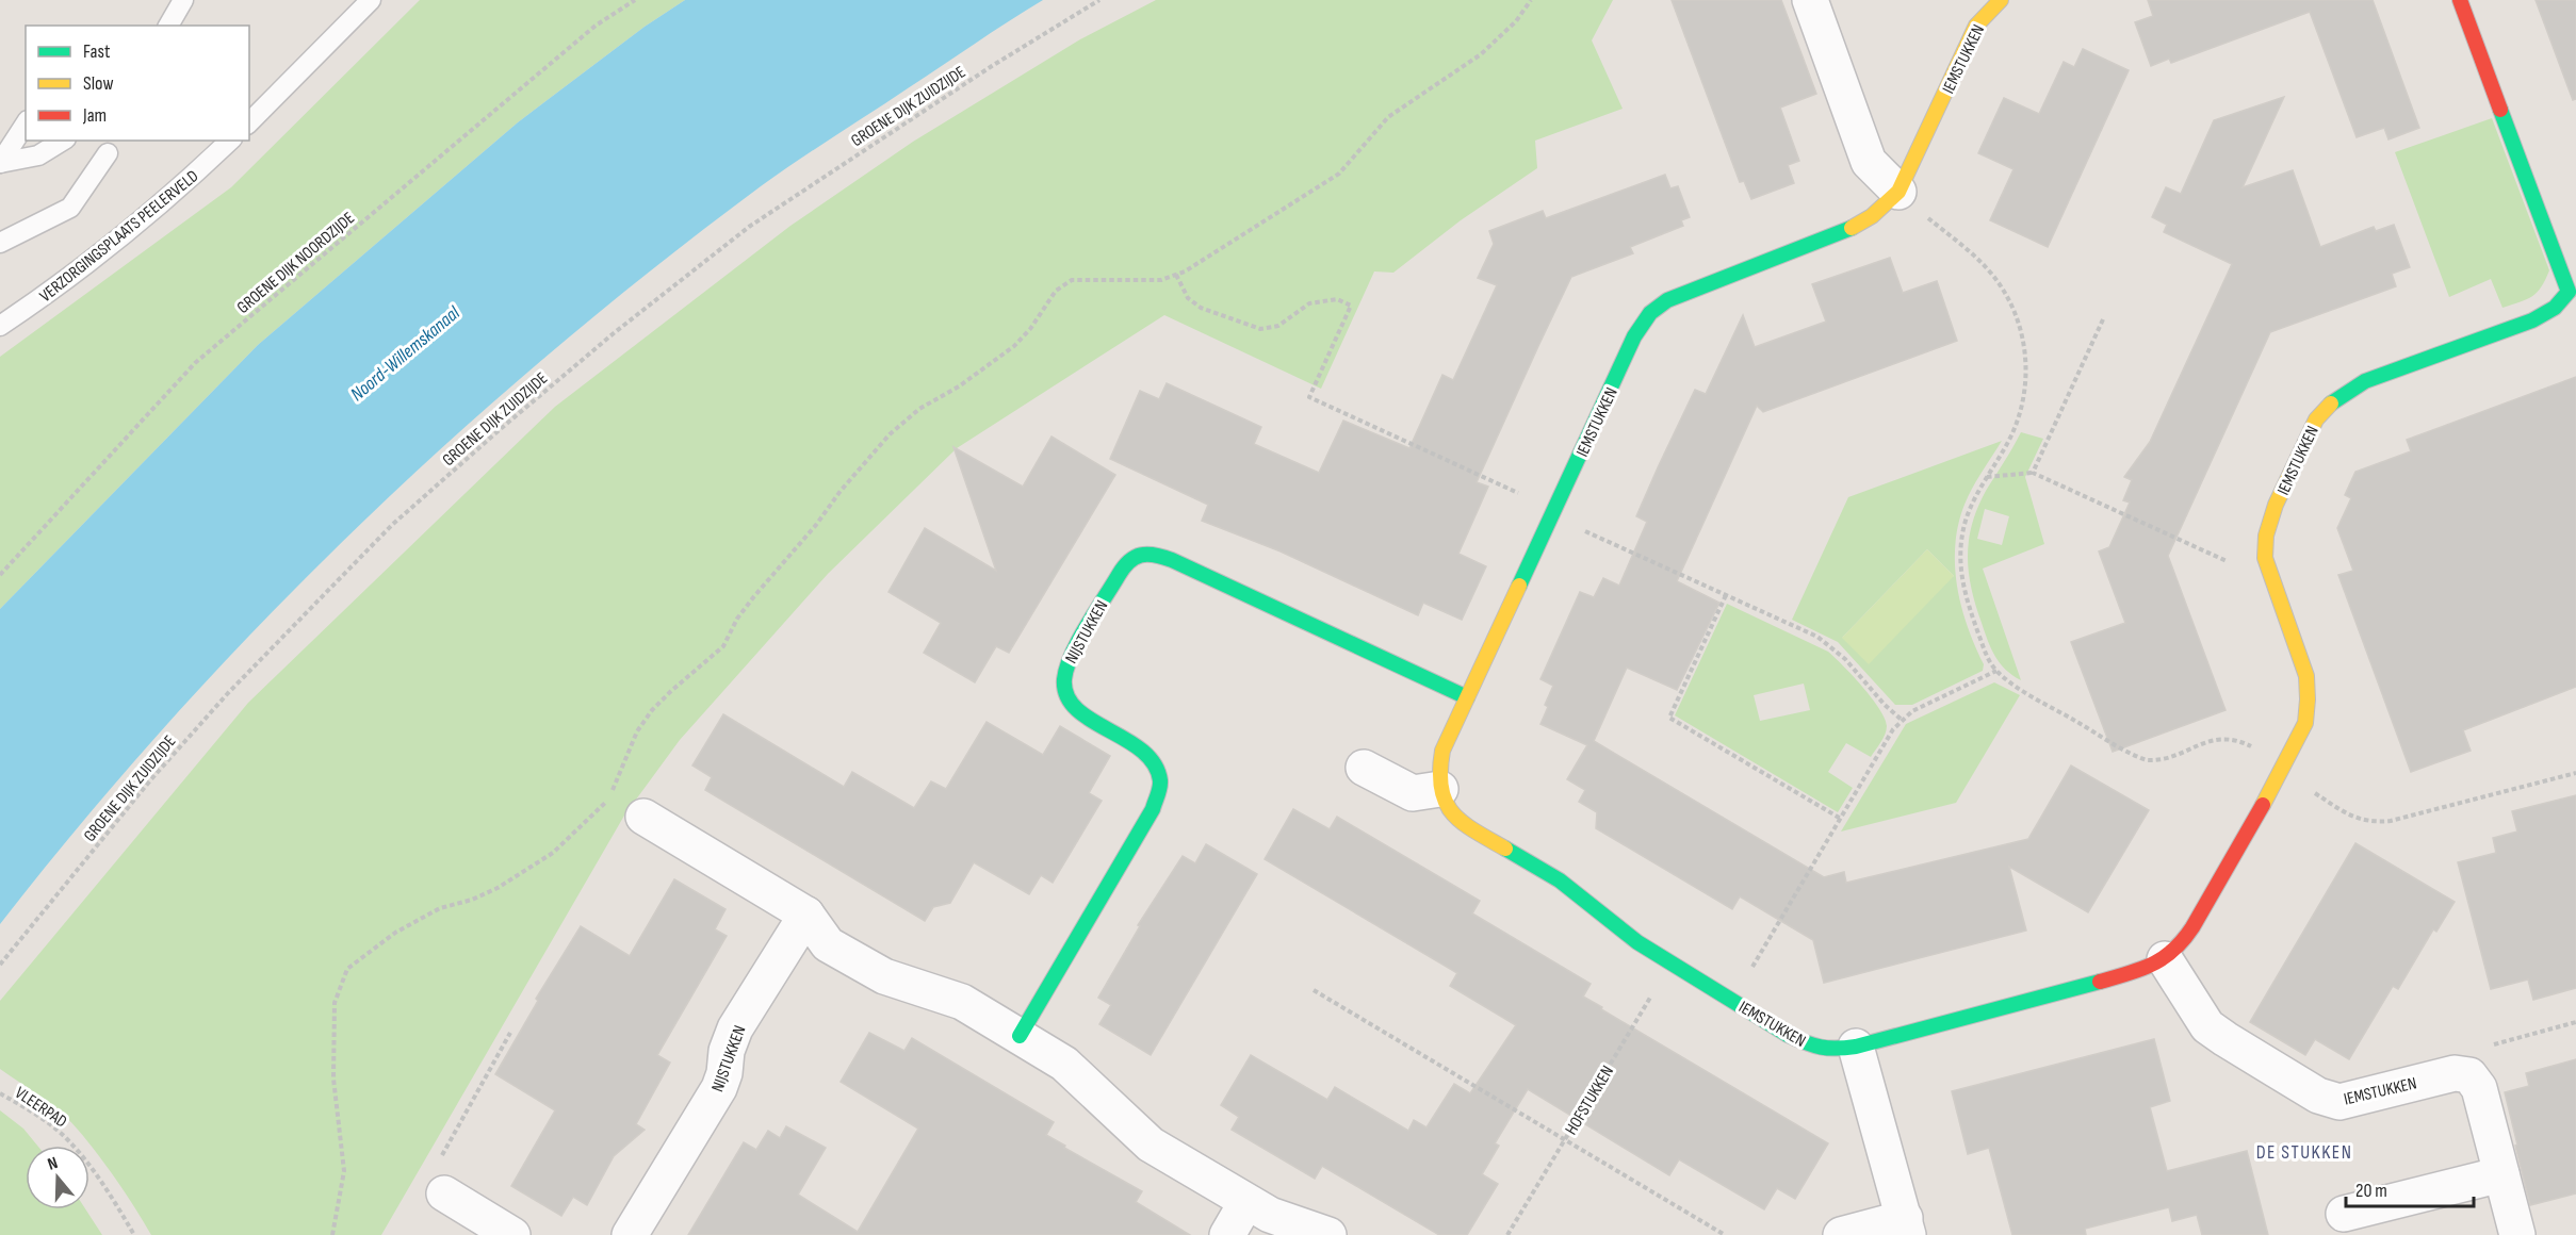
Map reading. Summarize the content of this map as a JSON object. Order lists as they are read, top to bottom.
{
  "streets": {
    "street": ["IEMSTUKKEN", "NIJSTUKKEN"],
    "lane": ["VERZORGINGSPLAATS PEELERVELD"],
    "path": [
      "GROENE DIJK ZUIDZIJDE",
      "GROENE DIJK NOORDZIJDE",
      "HOFSTUKKEN",
      "VLEERPAD"
    ]
  },
  "crossings": [
    ["IEMSTUKKEN", "NIJSTUKKEN"],
    ["IEMSTUKKEN", "HOFSTUKKEN"]
  ],
  "districts": ["DE STUKKEN"],
  "water": ["Noord-Willemskanaal"],
  "legend": ["Fast", "Slow", "Jam"],
  "scale_bar": "20 m",
  "north": "top"
}
